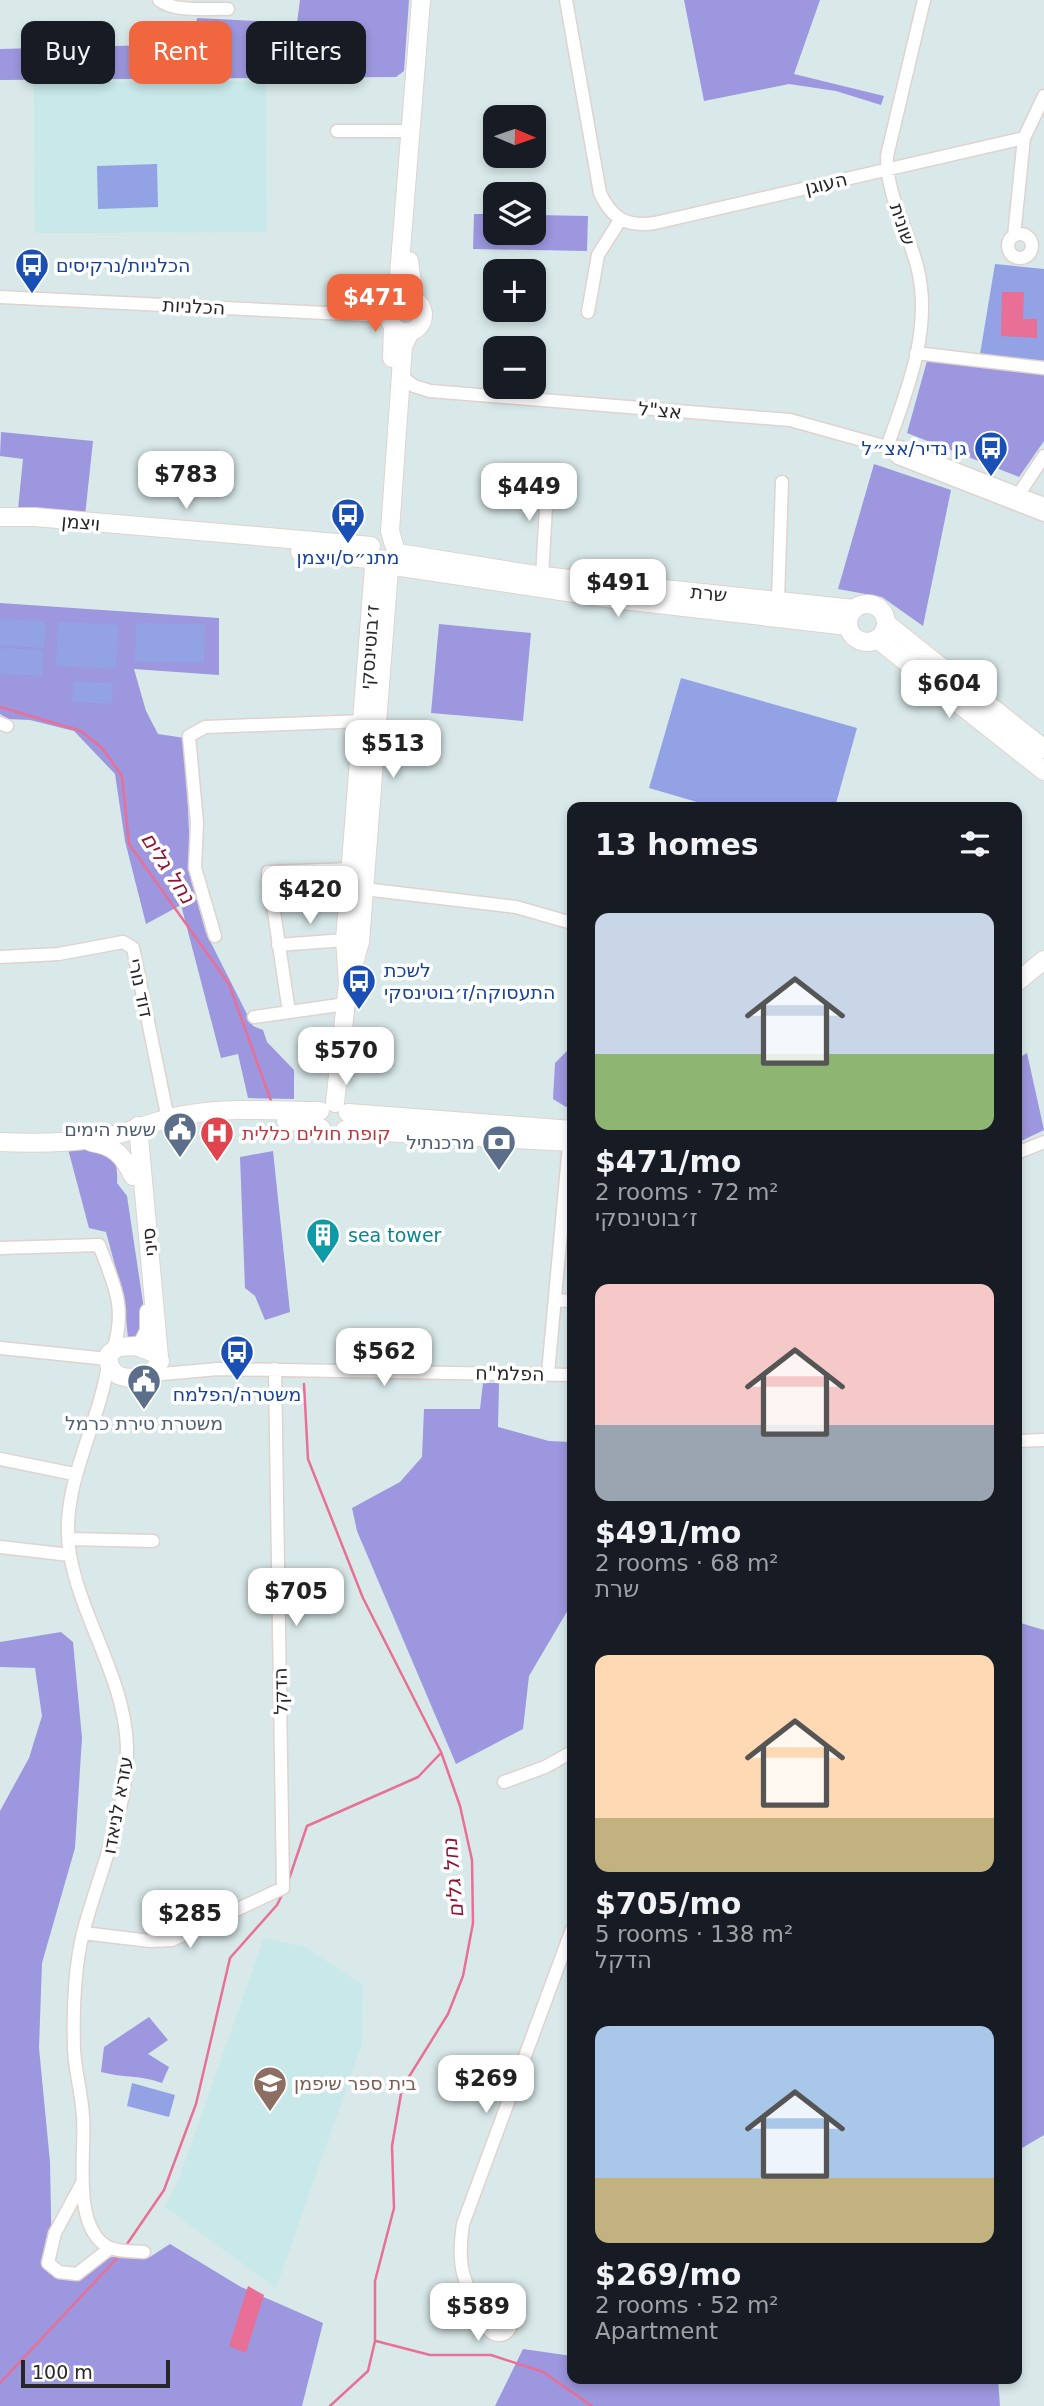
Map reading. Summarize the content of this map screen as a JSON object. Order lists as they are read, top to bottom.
{
  "streets": {
    "street": [
      "העוגן",
      "שונית",
      "הכלניות",
      "אצ\"ל",
      "ויצמן",
      "שרת",
      "ז׳בוטינסקי",
      "דוד נורי",
      "סיני",
      "הפלמ\"ח",
      "הדקל",
      "עזרא לניאדו"
    ]
  },
  "crossings": [
    ["העוגן", "שונית"],
    ["שונית", "אצ\"ל"],
    ["הכלניות", "ז׳בוטינסקי"],
    ["אצ\"ל", "ז׳בוטינסקי"],
    ["ויצמן", "שרת"],
    ["ויצמן", "ז׳בוטינסקי"],
    ["שרת", "ז׳בוטינסקי"],
    ["סיני", "הפלמ\"ח"],
    ["הפלמ\"ח", "הדקל"],
    ["הדקל", "עזרא לניאדו"]
  ],
  "water": ["נחל גלים"],
  "places": {
    "bus stop": [
      "הכלניות/נרקיסים",
      "גן נדיר/אצ״ל",
      "מתנ״ס/ויצמן",
      "לשכת התעסוקה/ז׳בוטינסקי",
      "משטרה/הפלמח"
    ],
    "public building": ["ששת הימים", "משטרת טירת כרמל"],
    "hospital": ["קופת חולים כללית"],
    "bank": ["מרכנתיל"],
    "building": ["sea tower"],
    "school or university": ["בית ספר שיפמן"]
  },
  "scale_bar": "100 m",
  "north": "right",
  "page": {
    "chip": ["Buy", "Rent", "Filters"],
    "map_buttons": ["+", "−"],
    "price": [
      "$471",
      "$783",
      "$449",
      "$491",
      "$604",
      "$513",
      "$420",
      "$570",
      "$562",
      "$705",
      "$285",
      "$269",
      "$589"
    ],
    "heading": "13 homes",
    "list": [
      {
        "name": "$471/mo",
        "note": "2 rooms · 72 m² · ז׳בוטינסקי"
      },
      {
        "name": "$491/mo",
        "note": "2 rooms · 68 m² · שרת"
      },
      {
        "name": "$705/mo",
        "note": "5 rooms · 138 m² · הדקל"
      },
      {
        "name": "$269/mo",
        "note": "2 rooms · 52 m² · Apartment"
      }
    ],
    "scale": "100 m"
  }
}
